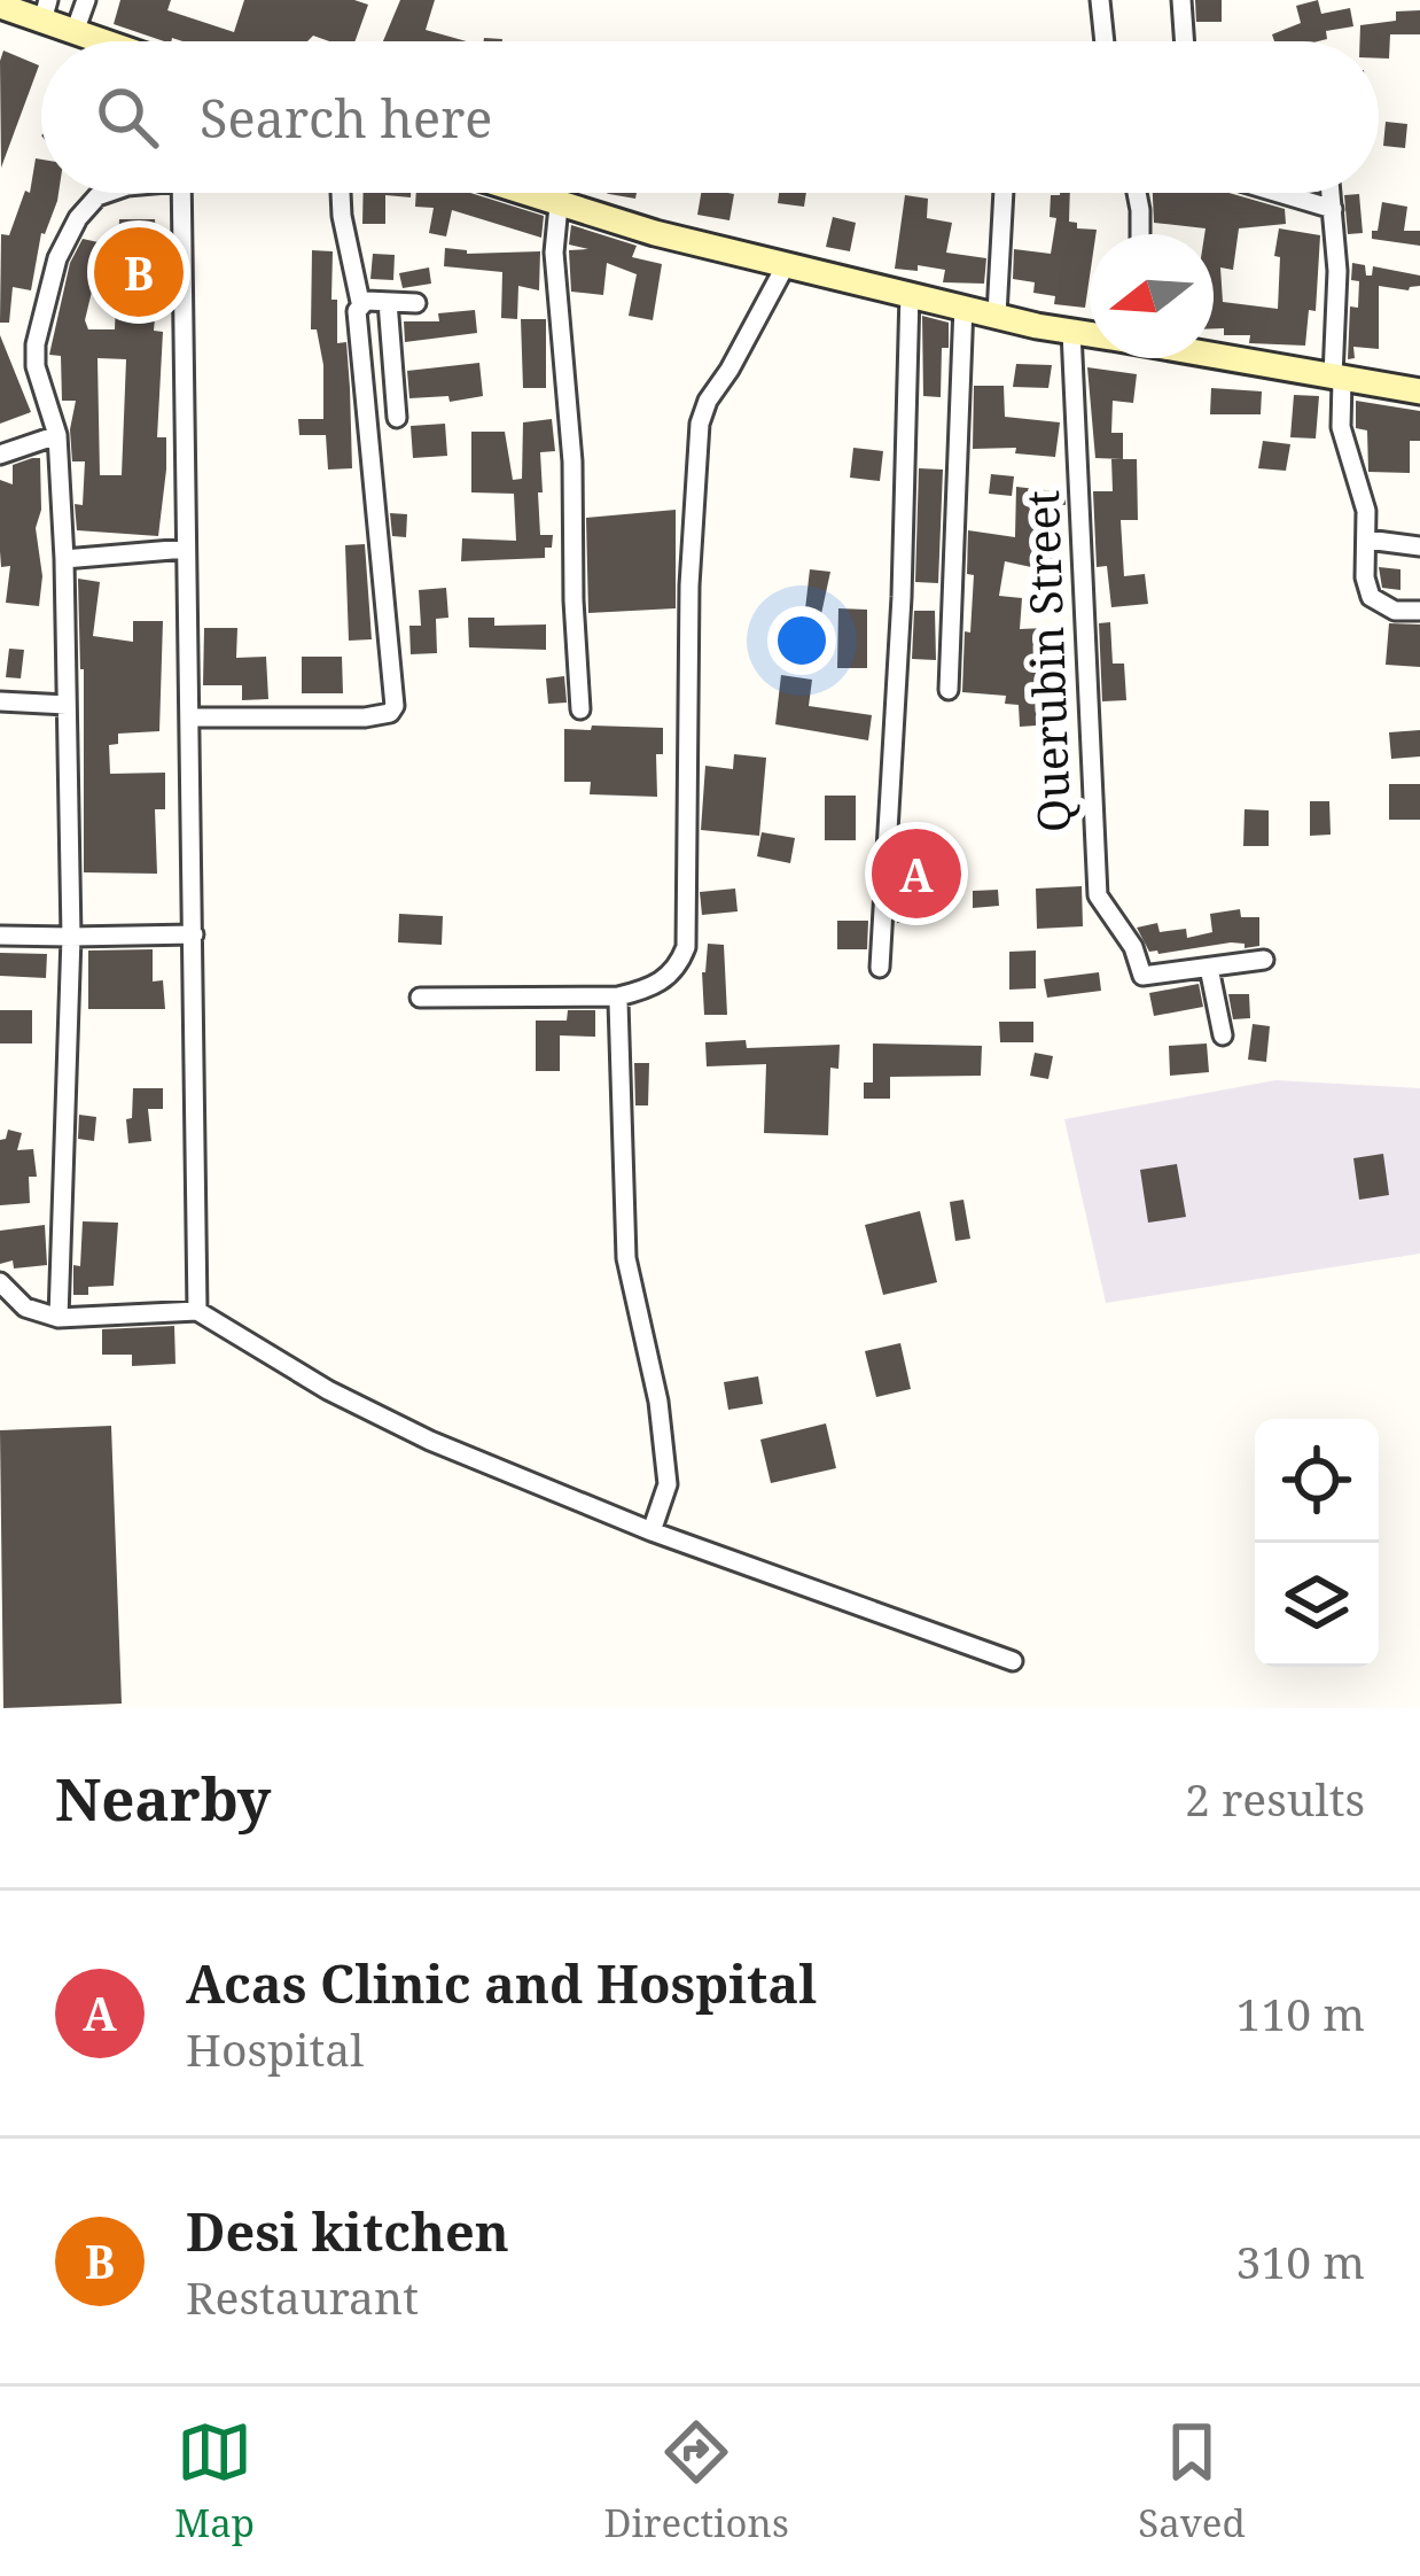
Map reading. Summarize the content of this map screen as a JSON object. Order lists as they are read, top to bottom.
{
  "streets": {
    "street": ["Querubin Street"]
  },
  "north": "left",
  "page": {
    "search": "Search here",
    "pins": ["B", "A"],
    "heading": ["Nearby", "2 results"],
    "list": [
      {
        "mark": "A",
        "name": "Acas Clinic and Hospital",
        "note": "Hospital",
        "value": "110 m"
      },
      {
        "mark": "B",
        "name": "Desi kitchen",
        "note": "Restaurant",
        "value": "310 m"
      }
    ],
    "nav": ["Map", "Directions", "Saved"]
  }
}
